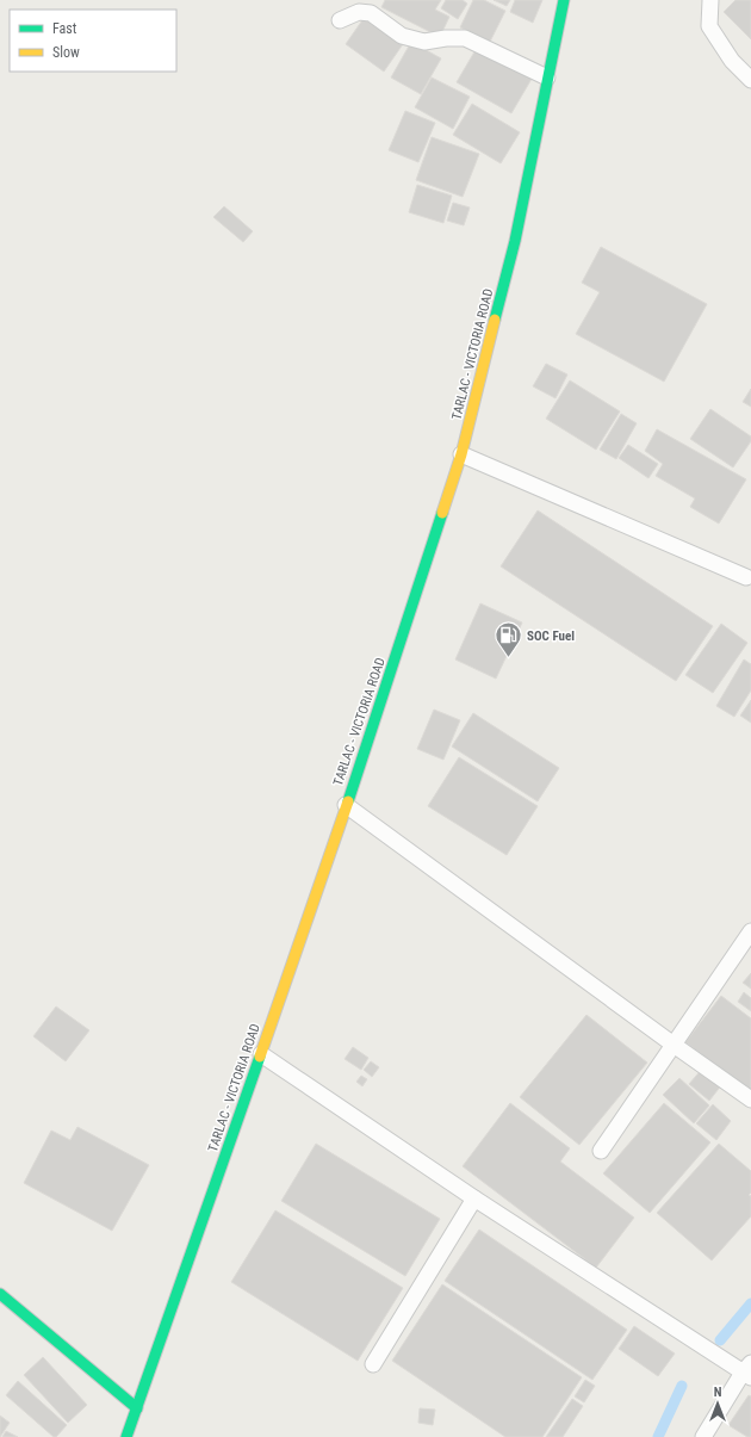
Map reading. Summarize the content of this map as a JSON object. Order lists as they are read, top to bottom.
{
  "streets": {
    "main road": ["TARLAC - VICTORIA ROAD"]
  },
  "places": {
    "fuel station": ["SOC Fuel"]
  },
  "legend": ["Fast", "Slow"],
  "north": "top"
}
